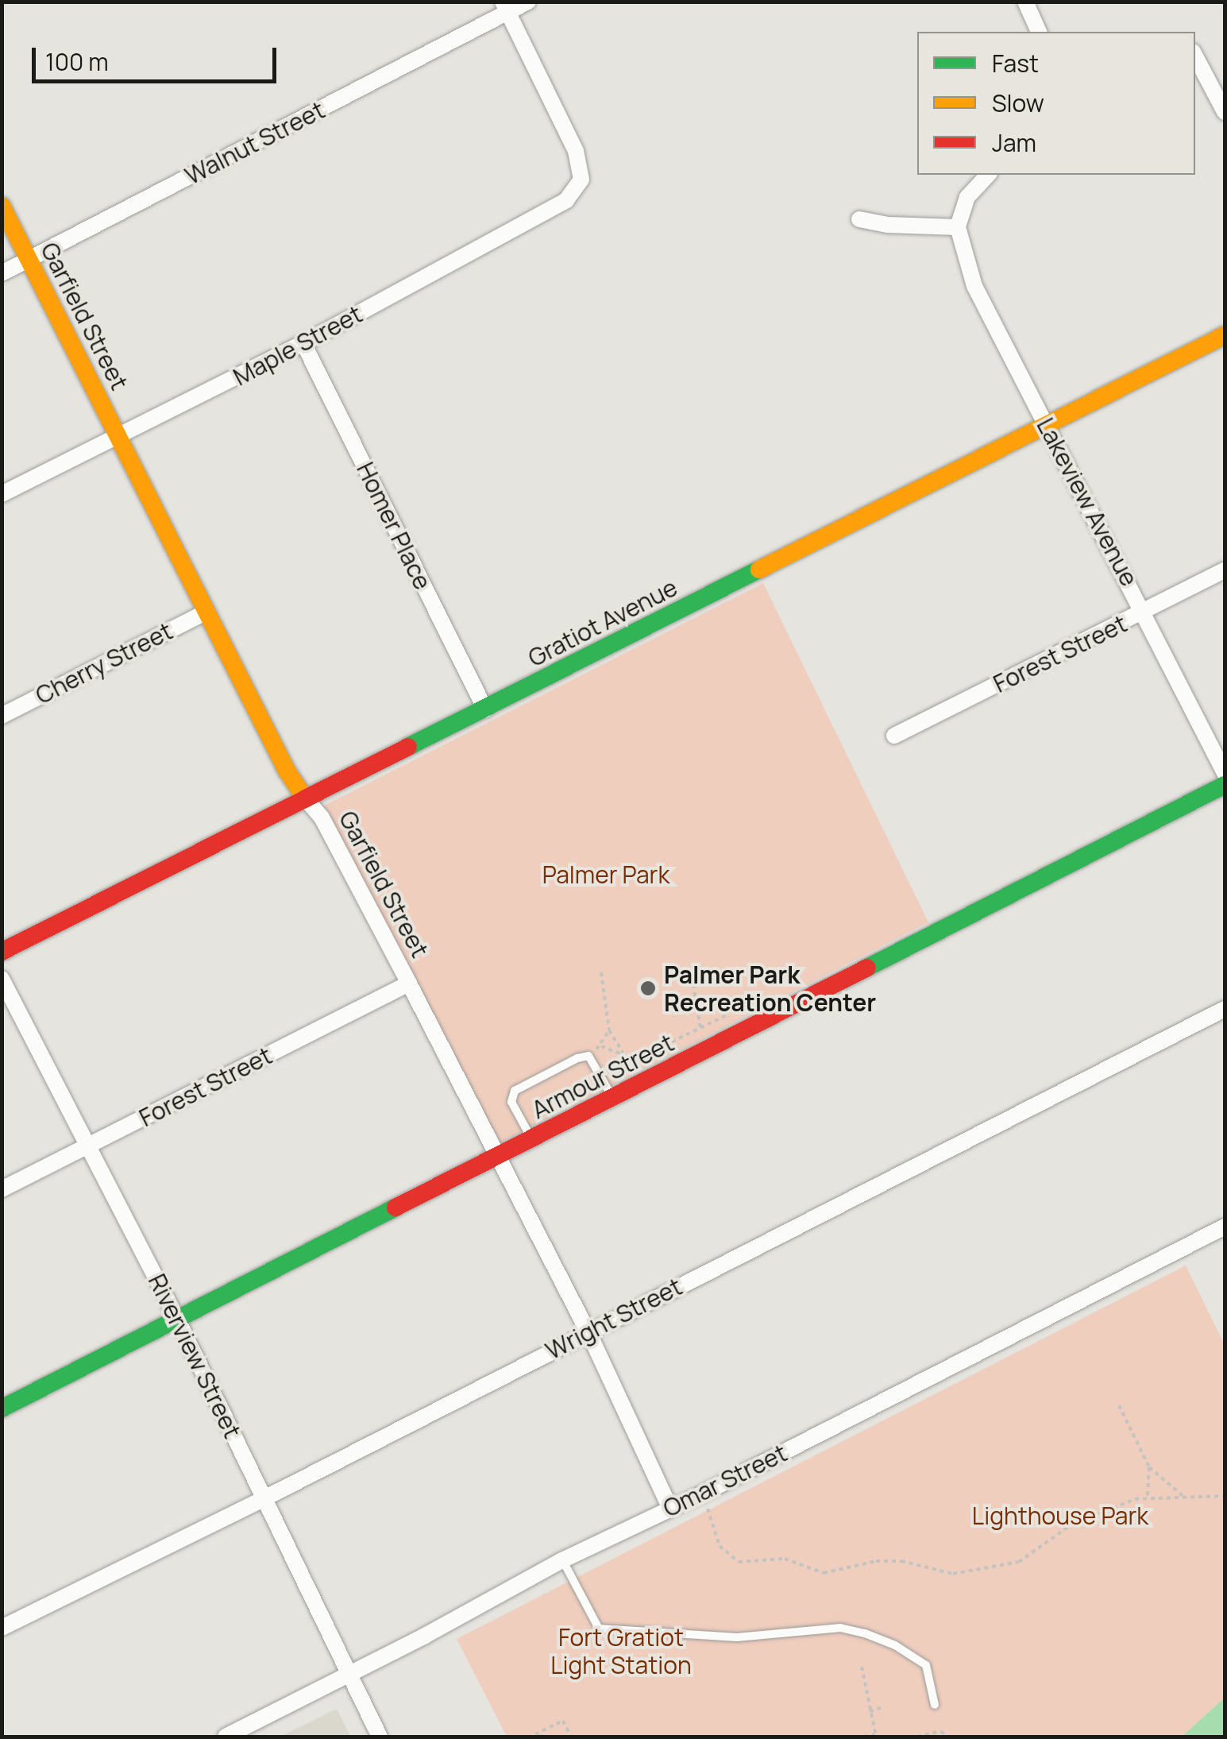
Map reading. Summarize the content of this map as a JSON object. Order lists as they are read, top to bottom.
{
  "streets": {
    "street": [
      "Walnut Street",
      "Garfield Street",
      "Maple Street",
      "Lakeview Avenue",
      "Homer Place",
      "Gratiot Avenue",
      "Forest Street",
      "Cherry Street",
      "Armour Street",
      "Wright Street",
      "Riverview Street",
      "Omar Street"
    ]
  },
  "crossings": [
    ["Walnut Street", "Garfield Street"],
    ["Walnut Street", "Maple Street"],
    ["Garfield Street", "Maple Street"],
    ["Garfield Street", "Gratiot Avenue"],
    ["Garfield Street", "Forest Street"],
    ["Garfield Street", "Cherry Street"],
    ["Garfield Street", "Armour Street"],
    ["Garfield Street", "Wright Street"],
    ["Garfield Street", "Omar Street"],
    ["Maple Street", "Homer Place"],
    ["Lakeview Avenue", "Gratiot Avenue"],
    ["Lakeview Avenue", "Forest Street"],
    ["Homer Place", "Gratiot Avenue"],
    ["Forest Street", "Riverview Street"],
    ["Armour Street", "Riverview Street"],
    ["Wright Street", "Riverview Street"],
    ["Riverview Street", "Omar Street"]
  ],
  "parks": ["Palmer Park", "Lighthouse Park", "Fort Gratiot Light Station"],
  "places": ["Palmer Park Recreation Center"],
  "legend": ["Fast", "Slow", "Jam"],
  "scale_bar": "100 m"
}
